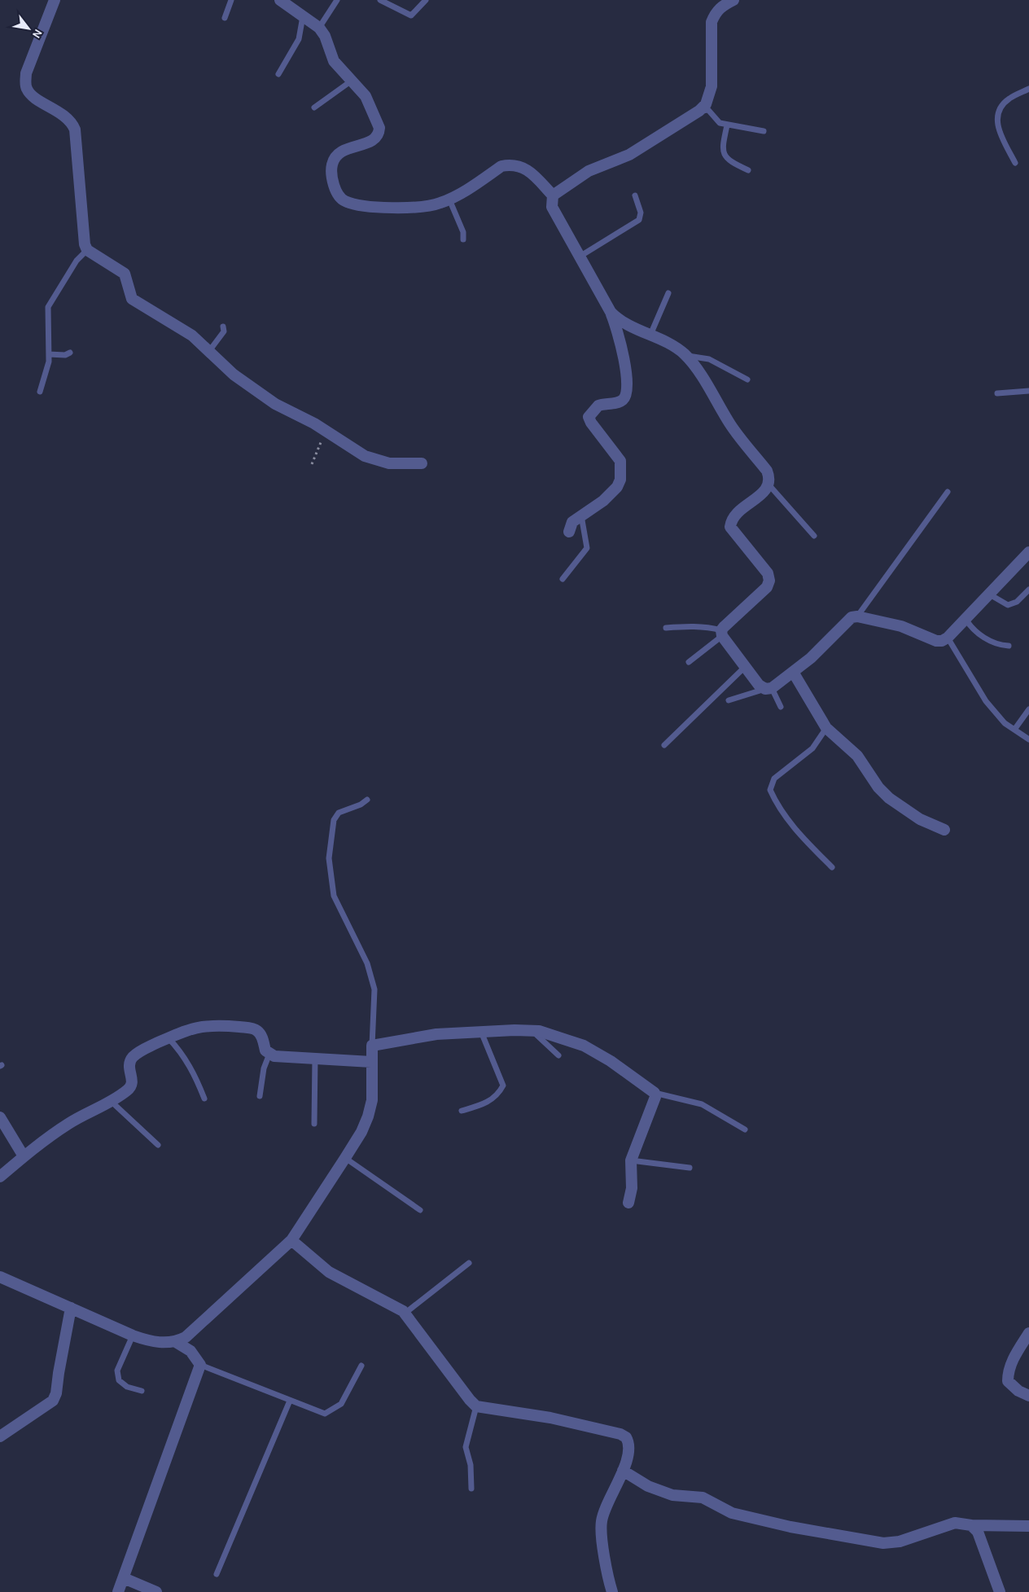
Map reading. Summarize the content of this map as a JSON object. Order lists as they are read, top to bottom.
{
  "north": "bottom right"
}
